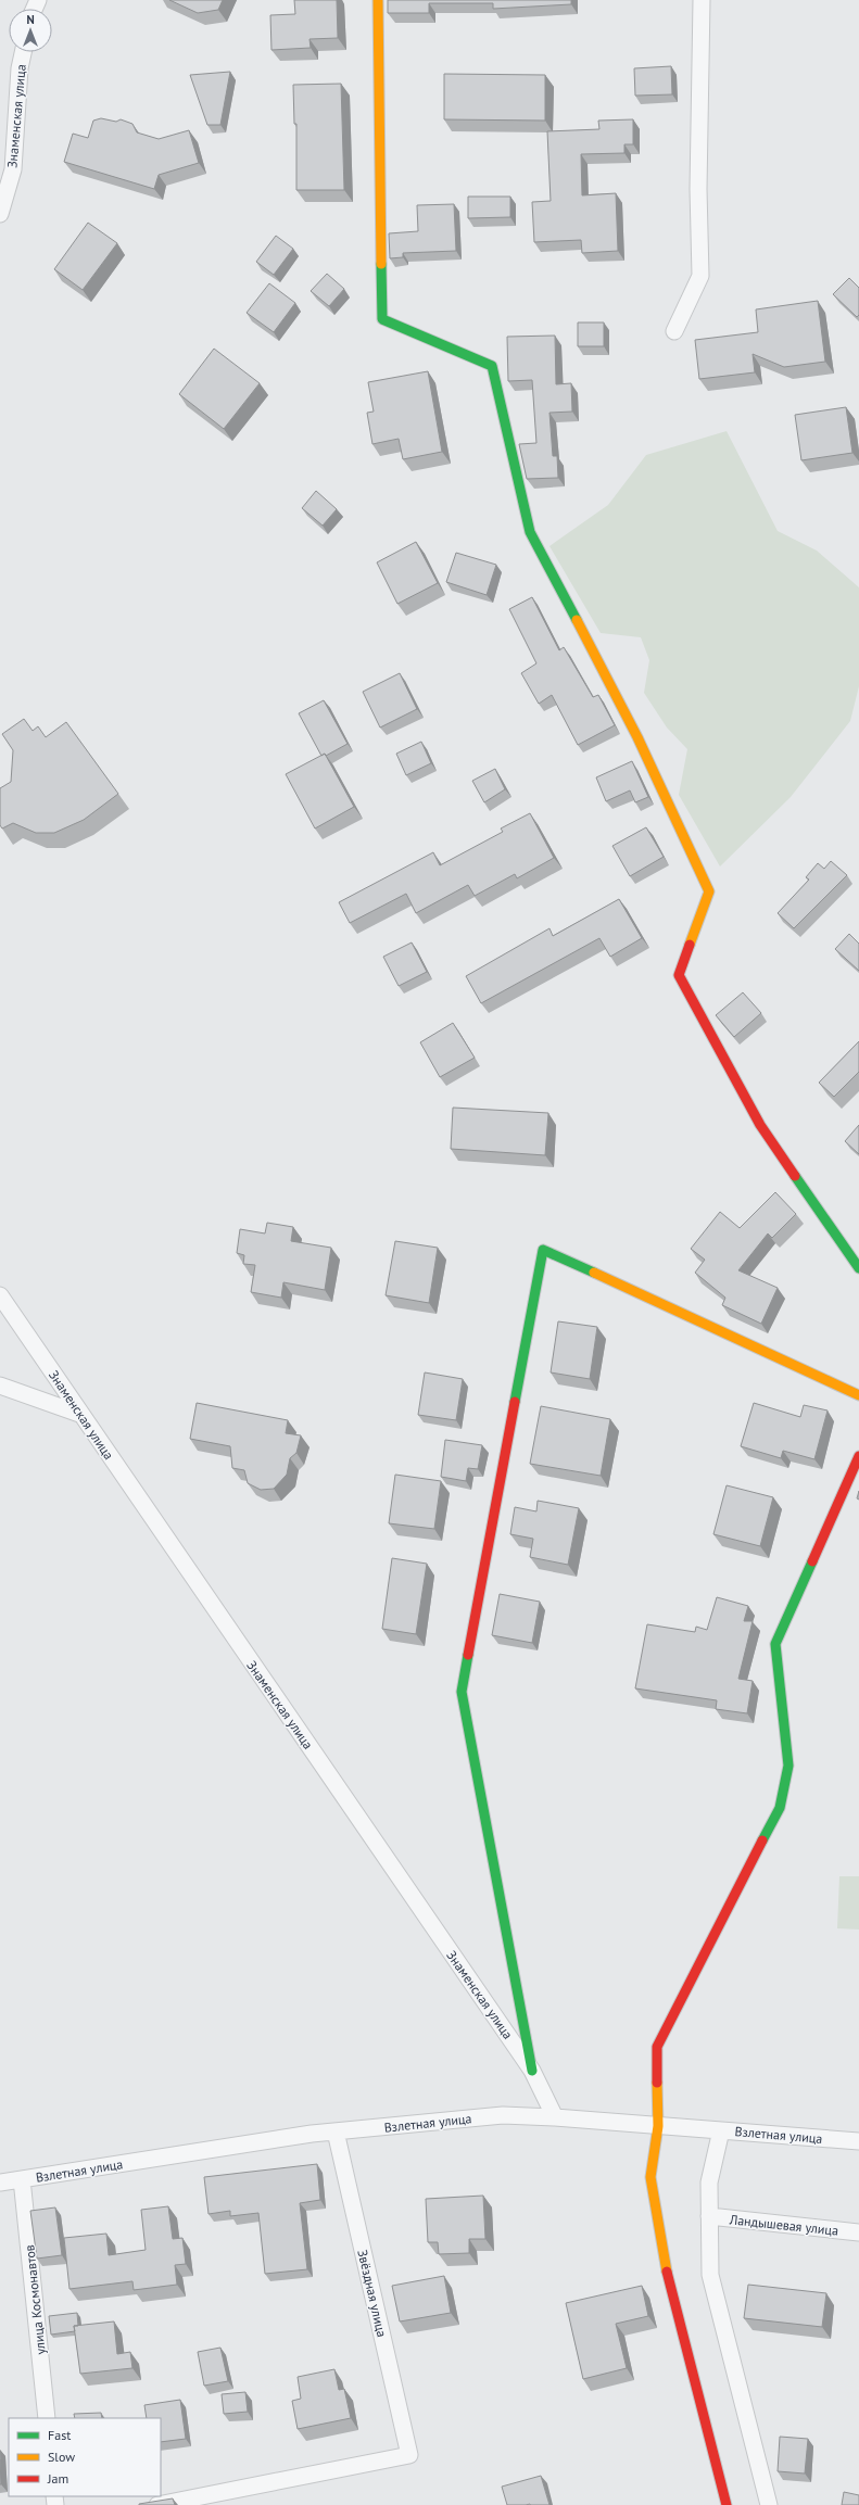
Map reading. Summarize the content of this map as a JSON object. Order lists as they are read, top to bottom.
{
  "streets": {
    "street": [
      "Знаменская улица",
      "Взлетная улица",
      "Ландышевая улица",
      "Звёздная улица",
      "улица Космонавтов"
    ]
  },
  "crossings": [
    ["Знаменская улица", "Взлетная улица"],
    ["Взлетная улица", "Звёздная улица"],
    ["Взлетная улица", "улица Космонавтов"]
  ],
  "legend": ["Fast", "Slow", "Jam"],
  "north": "top"
}
